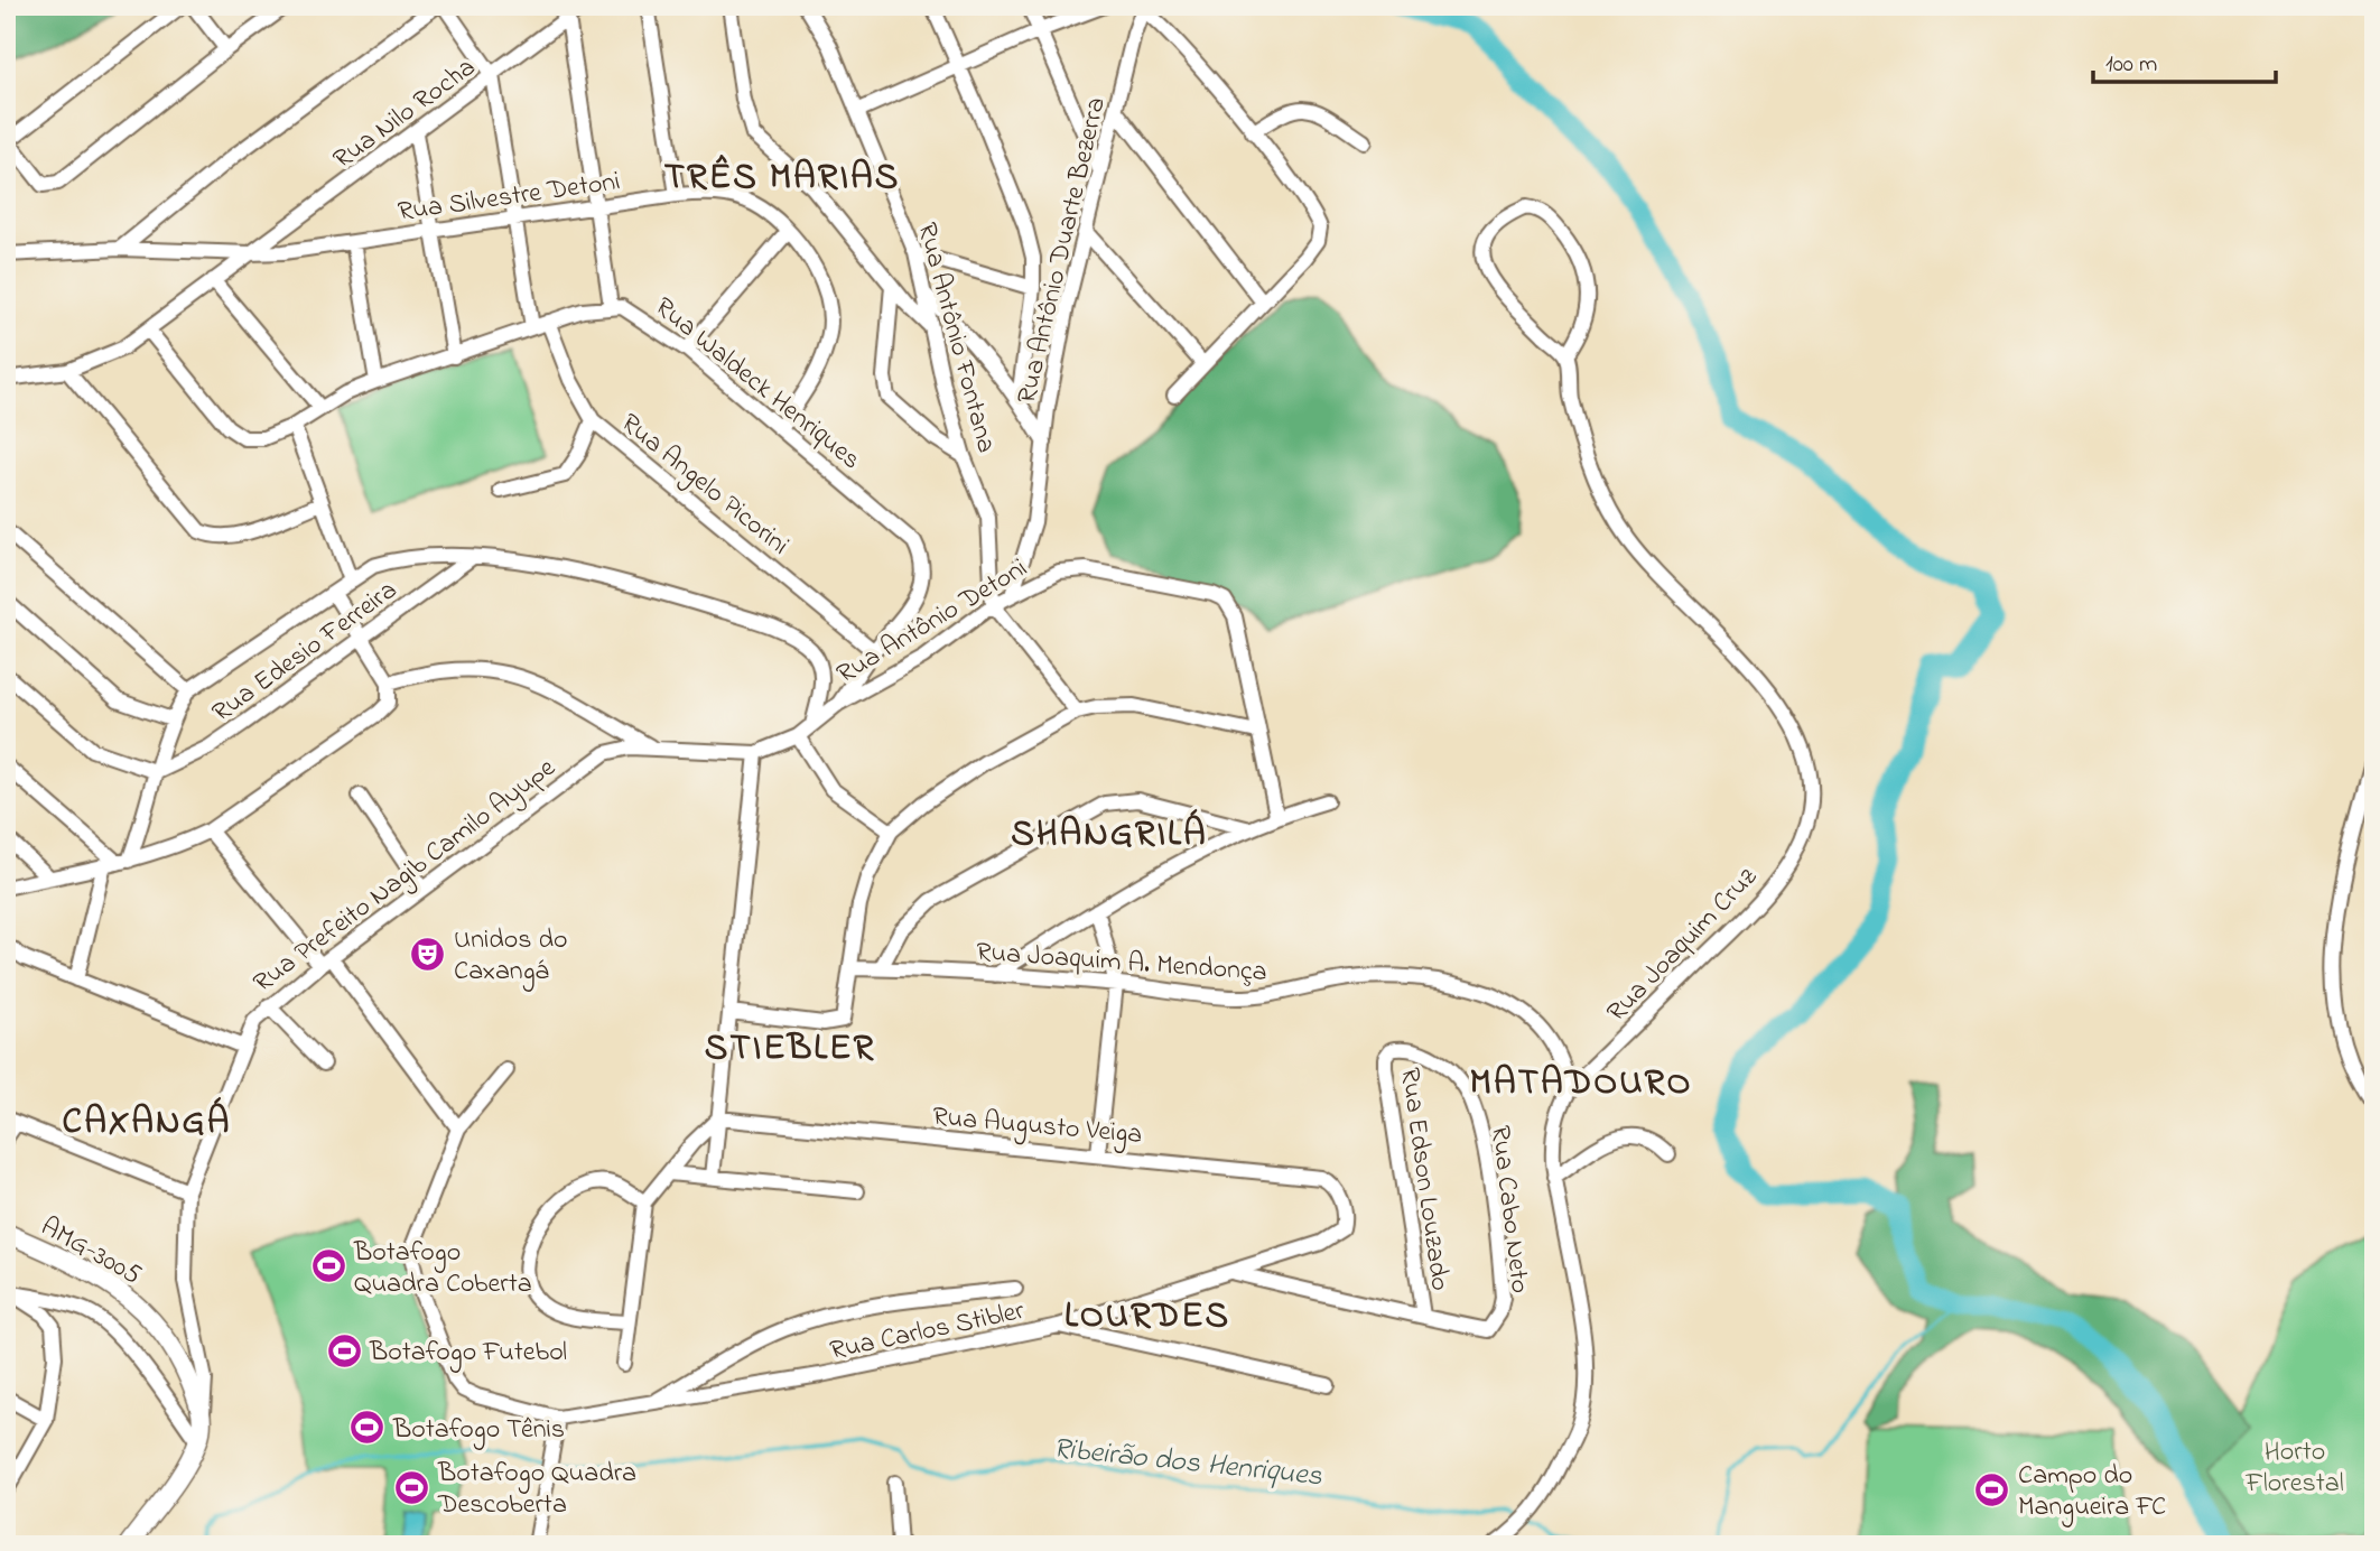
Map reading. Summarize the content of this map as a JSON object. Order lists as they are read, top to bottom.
{
  "streets": {
    "main road": ["AMG-3005"],
    "street": [
      "Rua Nilo Rocha",
      "Rua Silvestre Detoni",
      "Rua Antônio Duarte Bezerra",
      "Rua Antônio Fontana",
      "Rua Waldeck Henriques",
      "Rua Angelo Picorini",
      "Rua Antônio Detoni",
      "Rua Edesio Ferreira",
      "Rua Prefeito Nagib Camilo Ayupe",
      "Rua Joaquim Cruz",
      "Rua Joaquim A. Mendonça",
      "Rua Augusto Veiga",
      "Rua Edson Louzado",
      "Rua Cabo Neto",
      "Rua Carlos Stibler"
    ]
  },
  "crossings": [
    ["Rua Nilo Rocha", "Rua Silvestre Detoni"],
    ["Rua Nilo Rocha", "Rua Waldeck Henriques"],
    ["Rua Silvestre Detoni", "Rua Waldeck Henriques"],
    ["Rua Antônio Duarte Bezerra", "Rua Antônio Detoni"],
    ["Rua Antônio Fontana", "Rua Antônio Detoni"],
    ["Rua Waldeck Henriques", "Rua Angelo Picorini"],
    ["Rua Waldeck Henriques", "Rua Antônio Detoni"],
    ["Rua Waldeck Henriques", "Rua Prefeito Nagib Camilo Ayupe"],
    ["Rua Antônio Detoni", "Rua Prefeito Nagib Camilo Ayupe"],
    ["Rua Prefeito Nagib Camilo Ayupe", "AMG-3005"],
    ["Rua Joaquim Cruz", "Rua Joaquim A. Mendonça"],
    ["Rua Edson Louzado", "Rua Cabo Neto"]
  ],
  "districts": [
    "TRÊS MARIAS",
    "SHANGRILÁ",
    "STIEBLER",
    "MATADOURO",
    "CAXANGÁ",
    "LOURDES"
  ],
  "water": ["Ribeirão dos Henriques"],
  "parks": ["Horto Florestal"],
  "places": {
    "theatre": ["Unidos do Caxangá"],
    "sports": [
      "Botafogo Quadra Coberta",
      "Botafogo Futebol",
      "Botafogo Tênis",
      "Botafogo Quadra Descoberta",
      "Campo do Mangueira FC"
    ]
  },
  "scale_bar": "100 m"
}
